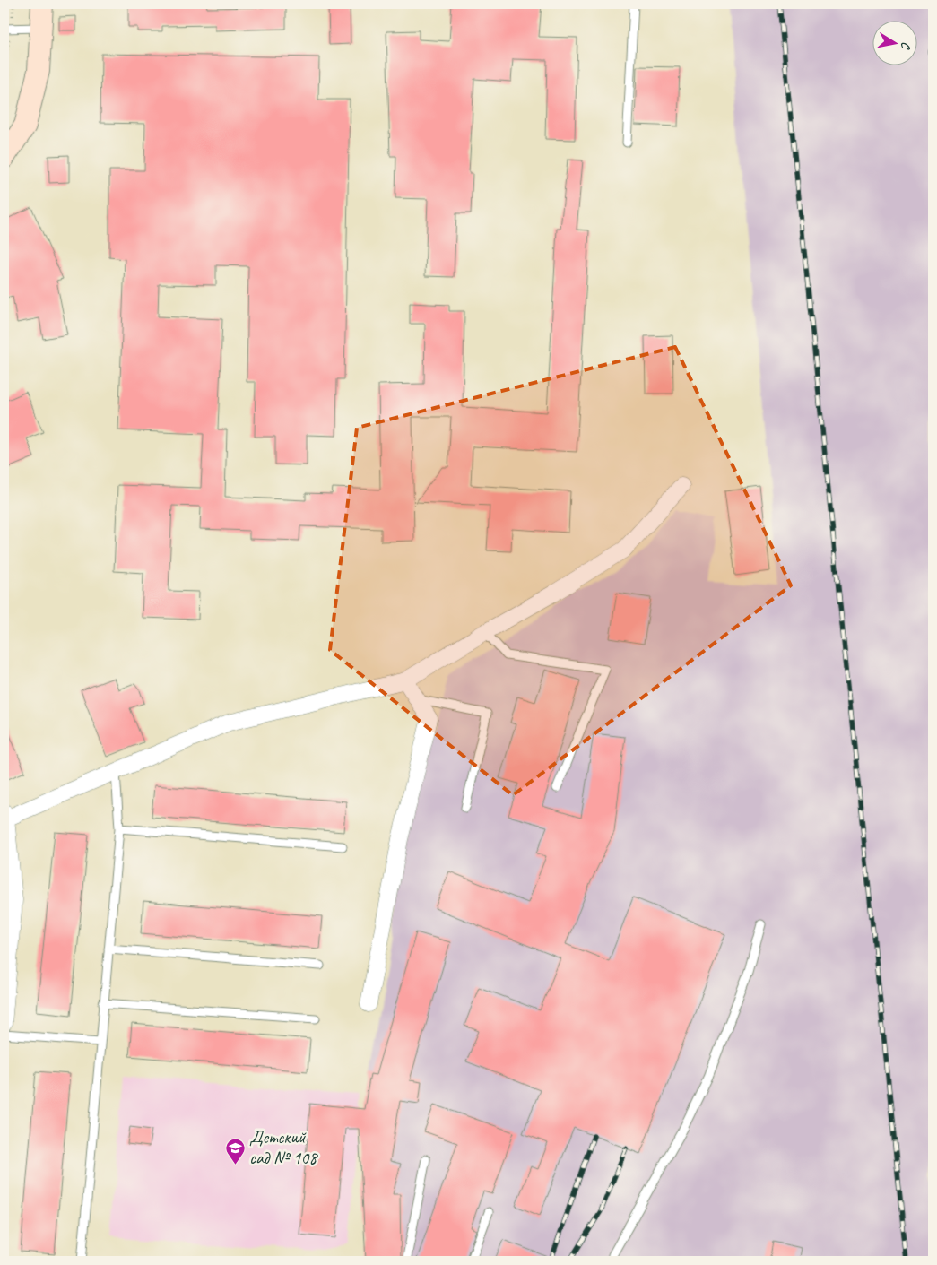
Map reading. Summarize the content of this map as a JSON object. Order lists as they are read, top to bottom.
{
  "places": {
    "school or university": ["Детский сад № 108"]
  },
  "north": "right"
}
